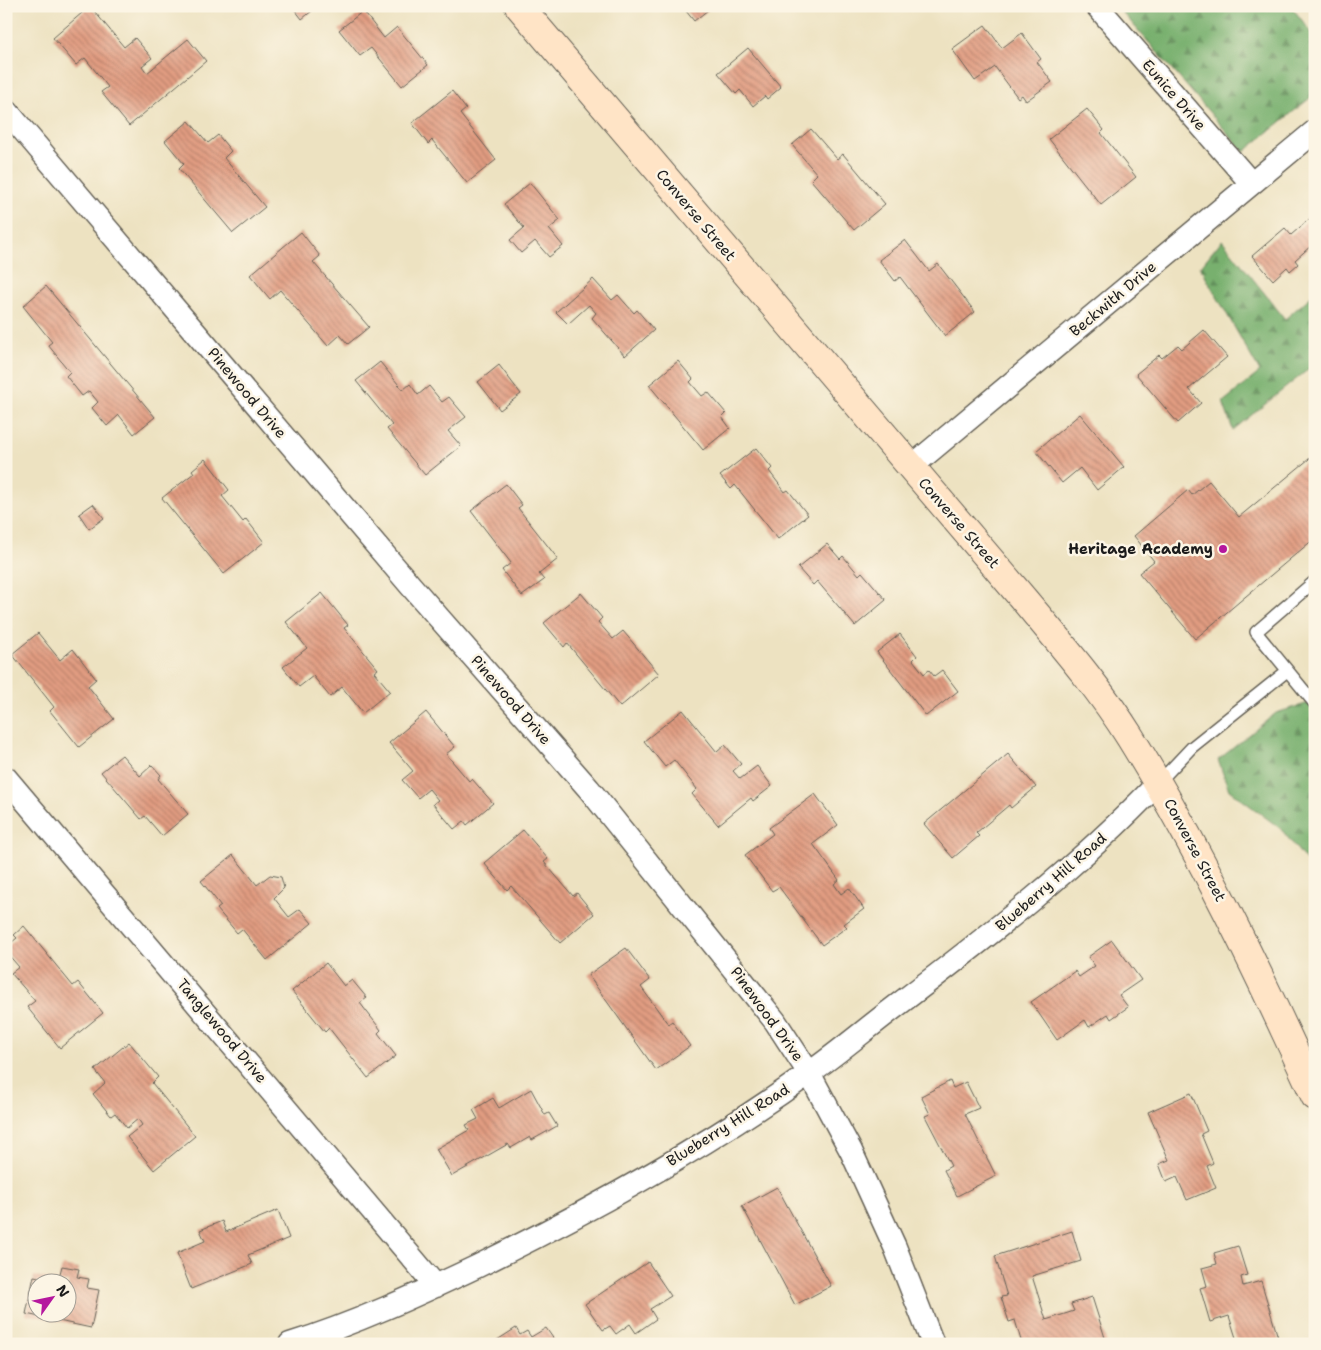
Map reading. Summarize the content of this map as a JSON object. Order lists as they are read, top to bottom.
{
  "streets": {
    "main road": ["Converse Street"],
    "street": [
      "Eunice Drive",
      "Beckwith Drive",
      "Pinewood Drive",
      "Blueberry Hill Road",
      "Tanglewood Drive"
    ]
  },
  "crossings": [
    ["Eunice Drive", "Beckwith Drive"],
    ["Converse Street", "Beckwith Drive"],
    ["Converse Street", "Blueberry Hill Road"],
    ["Pinewood Drive", "Blueberry Hill Road"],
    ["Blueberry Hill Road", "Tanglewood Drive"]
  ],
  "places": ["Heritage Academy"],
  "north": "top right"
}
